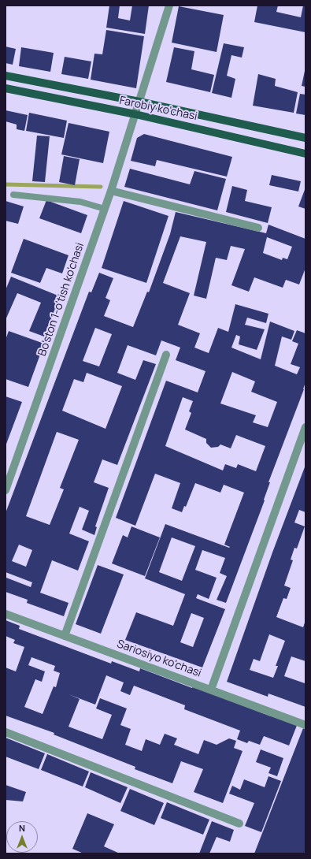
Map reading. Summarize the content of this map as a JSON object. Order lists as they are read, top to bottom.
{
  "streets": {
    "main road": ["Farobiy ko'chasi"],
    "street": ["Bo'ston 1-o'tish ko'chasi", "Sariosiyo ko'chasi"]
  },
  "crossings": [
    ["Farobiy ko'chasi", "Bo'ston 1-o'tish ko'chasi"]
  ],
  "north": "top"
}
